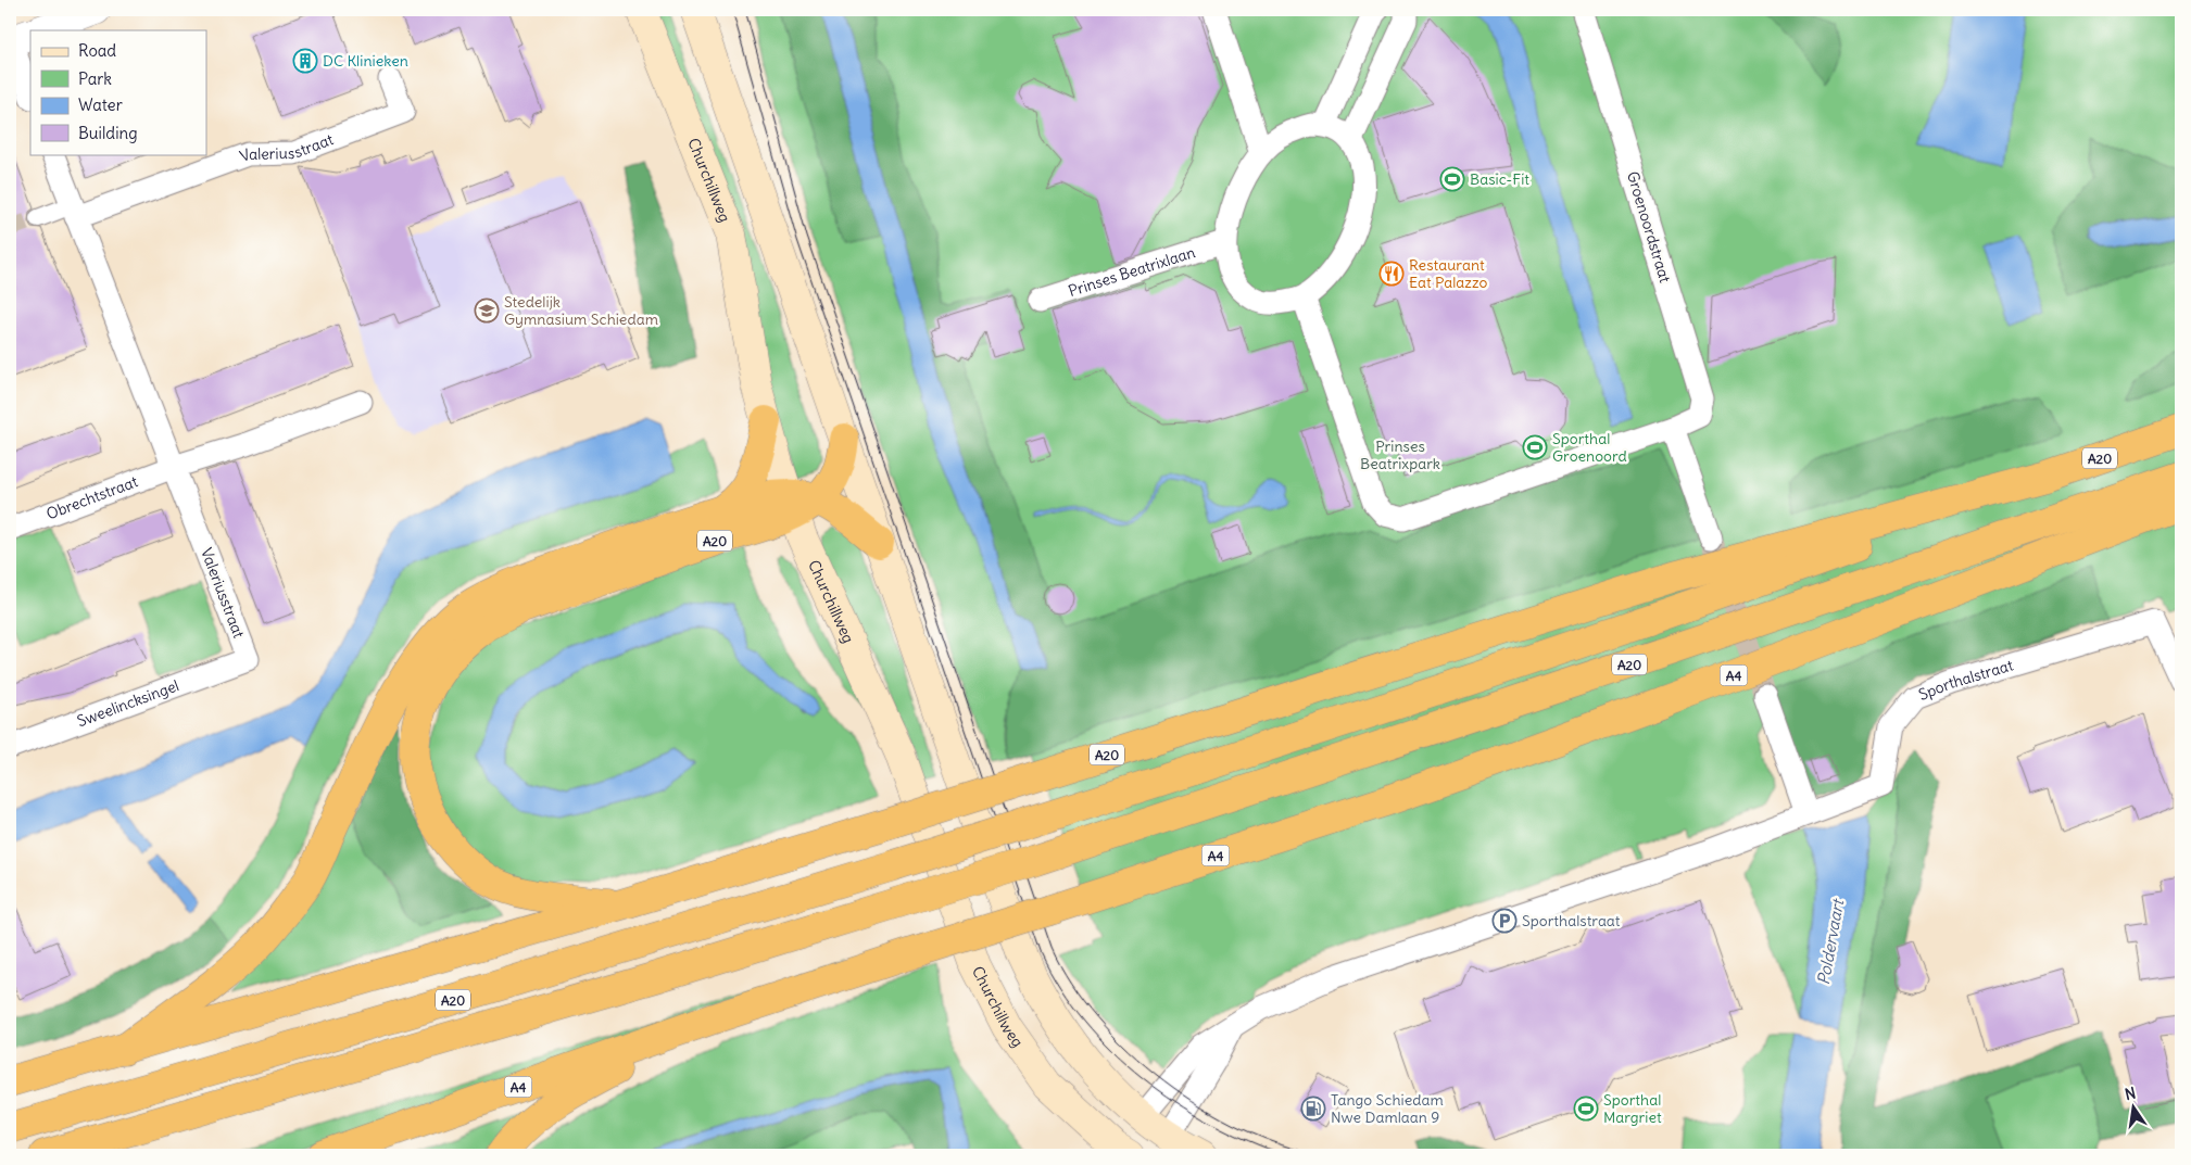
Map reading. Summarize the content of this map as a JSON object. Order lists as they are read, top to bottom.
{
  "streets": {
    "highway": ["A20", "A4"],
    "main road": ["Churchillweg"],
    "street": [
      "Valeriusstraat",
      "Groenoordstraat",
      "Prinses Beatrixlaan",
      "Obrechtstraat",
      "Sporthalstraat",
      "Sweelincksingel"
    ]
  },
  "crossings": [
    ["Valeriusstraat", "Obrechtstraat"],
    ["Valeriusstraat", "Sweelincksingel"],
    ["Churchillweg", "A20"],
    ["Groenoordstraat", "Prinses Beatrixlaan"],
    ["A20", "A4"]
  ],
  "water": ["Poldervaart"],
  "parks": ["Prinses Beatrixpark"],
  "places": {
    "building": ["DC Klinieken"],
    "sports": ["Basic-Fit", "Sporthal Groenoord", "Sporthal Margriet"],
    "restaurant": ["Restaurant Eat Palazzo"],
    "school or university": ["Stedelijk Gymnasium Schiedam"],
    "parking": ["Sporthalstraat"],
    "fuel station": ["Tango Schiedam Nwe Damlaan 9"]
  },
  "legend": [
    "Road",
    "Park",
    "Water",
    "Building"
  ],
  "north": "top"
}
